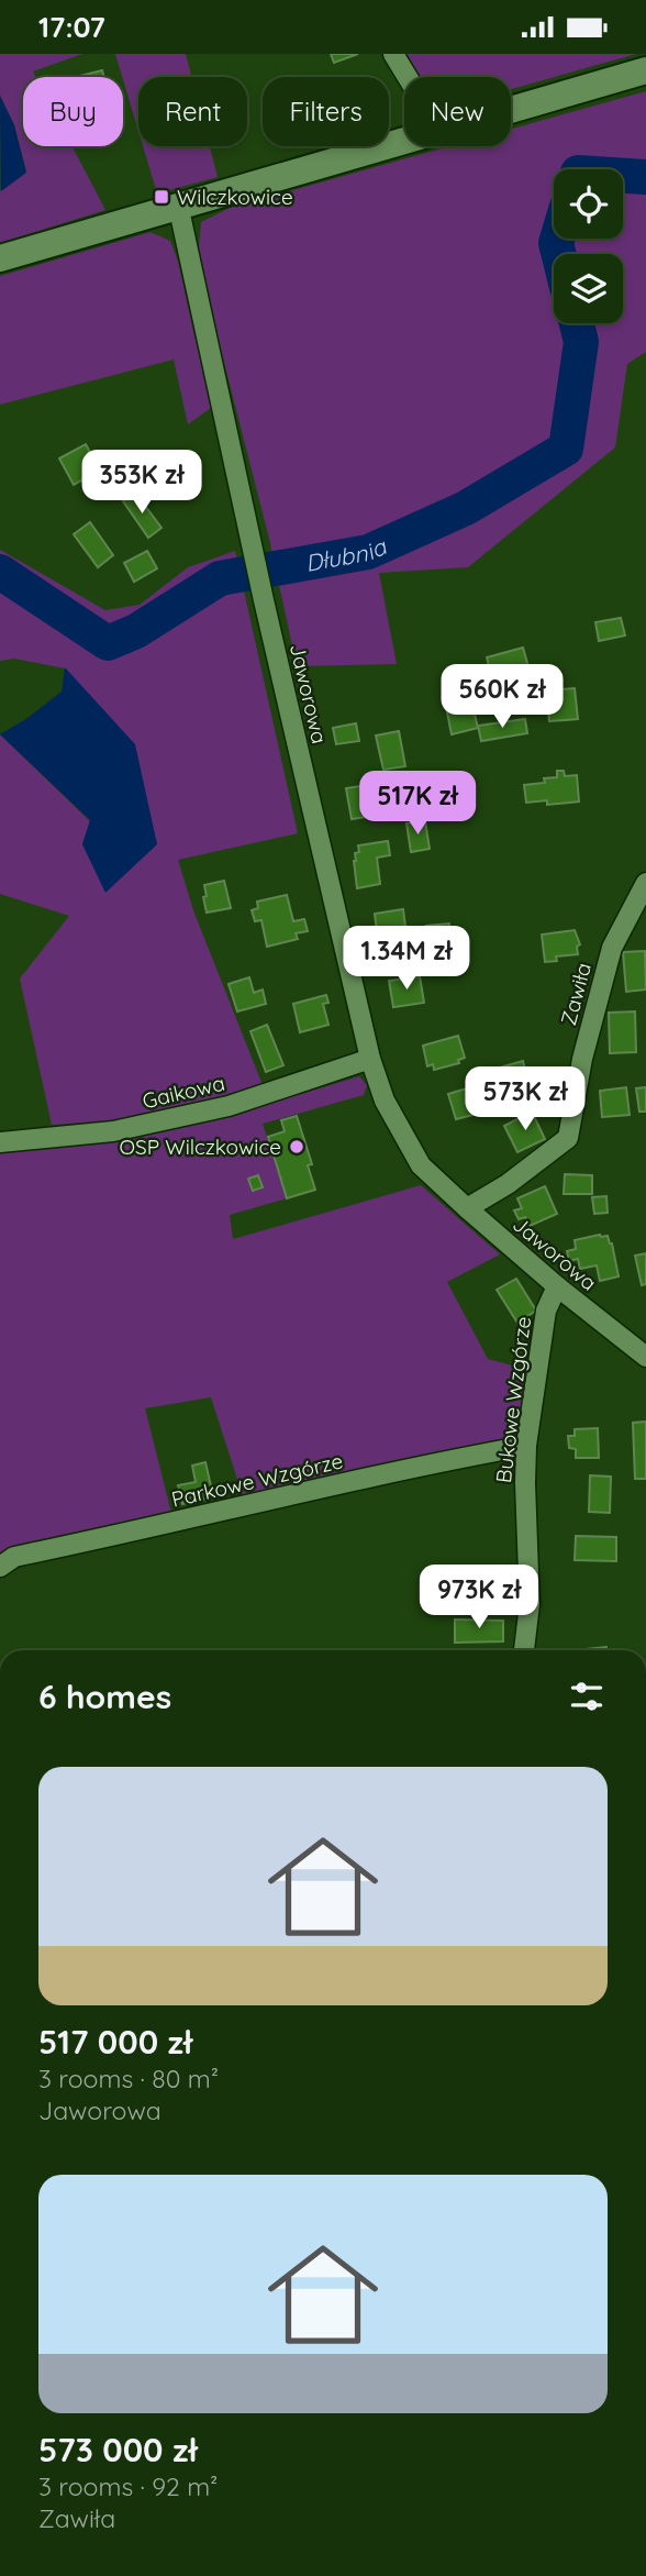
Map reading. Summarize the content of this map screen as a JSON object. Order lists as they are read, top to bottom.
{
  "streets": {
    "street": [
      "Jaworowa",
      "Zawiła",
      "Gaikowa",
      "Bukowe Wzgórze",
      "Parkowe Wzgórze"
    ]
  },
  "crossings": [
    ["Jaworowa", "Zawiła"],
    ["Jaworowa", "Gaikowa"],
    ["Jaworowa", "Bukowe Wzgórze"],
    ["Bukowe Wzgórze", "Parkowe Wzgórze"]
  ],
  "water": ["Dłubnia"],
  "places": {
    "transit": ["Wilczkowice"],
    "other": ["OSP Wilczkowice"]
  },
  "page": {
    "status": "17:07",
    "chip": [
      "Buy",
      "Rent",
      "Filters",
      "New"
    ],
    "price": [
      "353K zł",
      "560K zł",
      "517K zł",
      "1.34M zł",
      "573K zł",
      "973K zł"
    ],
    "heading": "6 homes",
    "list": [
      {
        "name": "517 000 zł",
        "note": "3 rooms · 80 m² · Jaworowa"
      },
      {
        "name": "573 000 zł",
        "note": "3 rooms · 92 m² · Zawiła"
      }
    ]
  }
}
